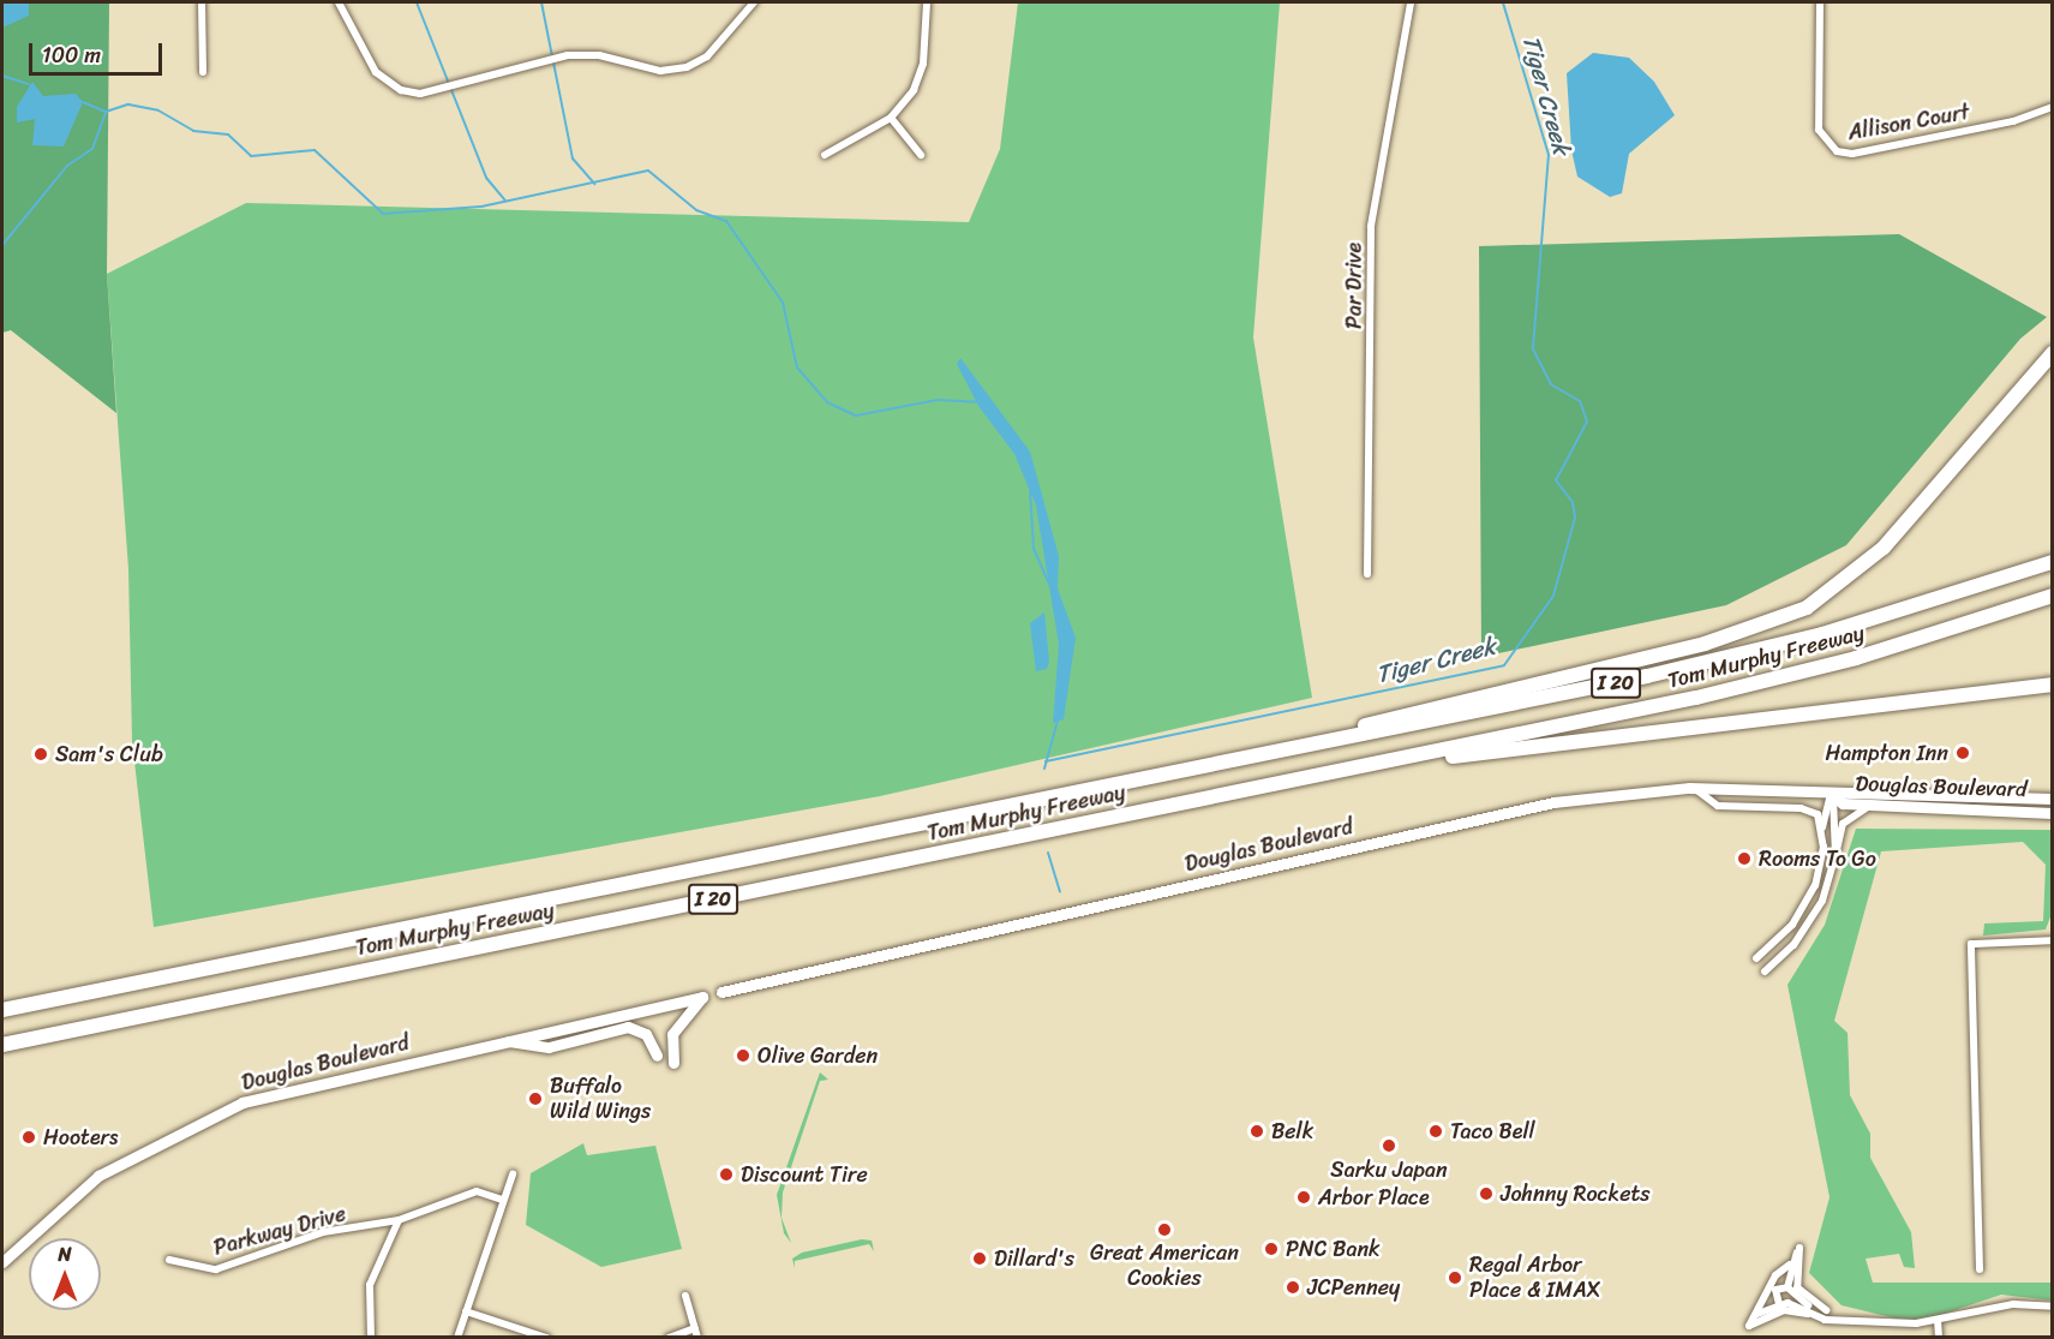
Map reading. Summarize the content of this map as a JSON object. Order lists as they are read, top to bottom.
{
  "streets": {
    "highway": ["Tom Murphy Freeway", "I 20"],
    "main road": ["Douglas Boulevard"],
    "street": ["Allison Court", "Par Drive", "Parkway Drive"]
  },
  "water": ["Tiger Creek"],
  "places": [
    "Hampton Inn",
    "Sam's Club",
    "Rooms To Go",
    "Olive Garden",
    "Buffalo Wild Wings",
    "Belk",
    "Taco Bell",
    "Hooters",
    "Sarku Japan",
    "Discount Tire",
    "Johnny Rockets",
    "Arbor Place",
    "Great American Cookies",
    "PNC Bank",
    "Dillard's",
    "Regal Arbor Place & IMAX",
    "JCPenney"
  ],
  "scale_bar": "100 m",
  "north": "top"
}
